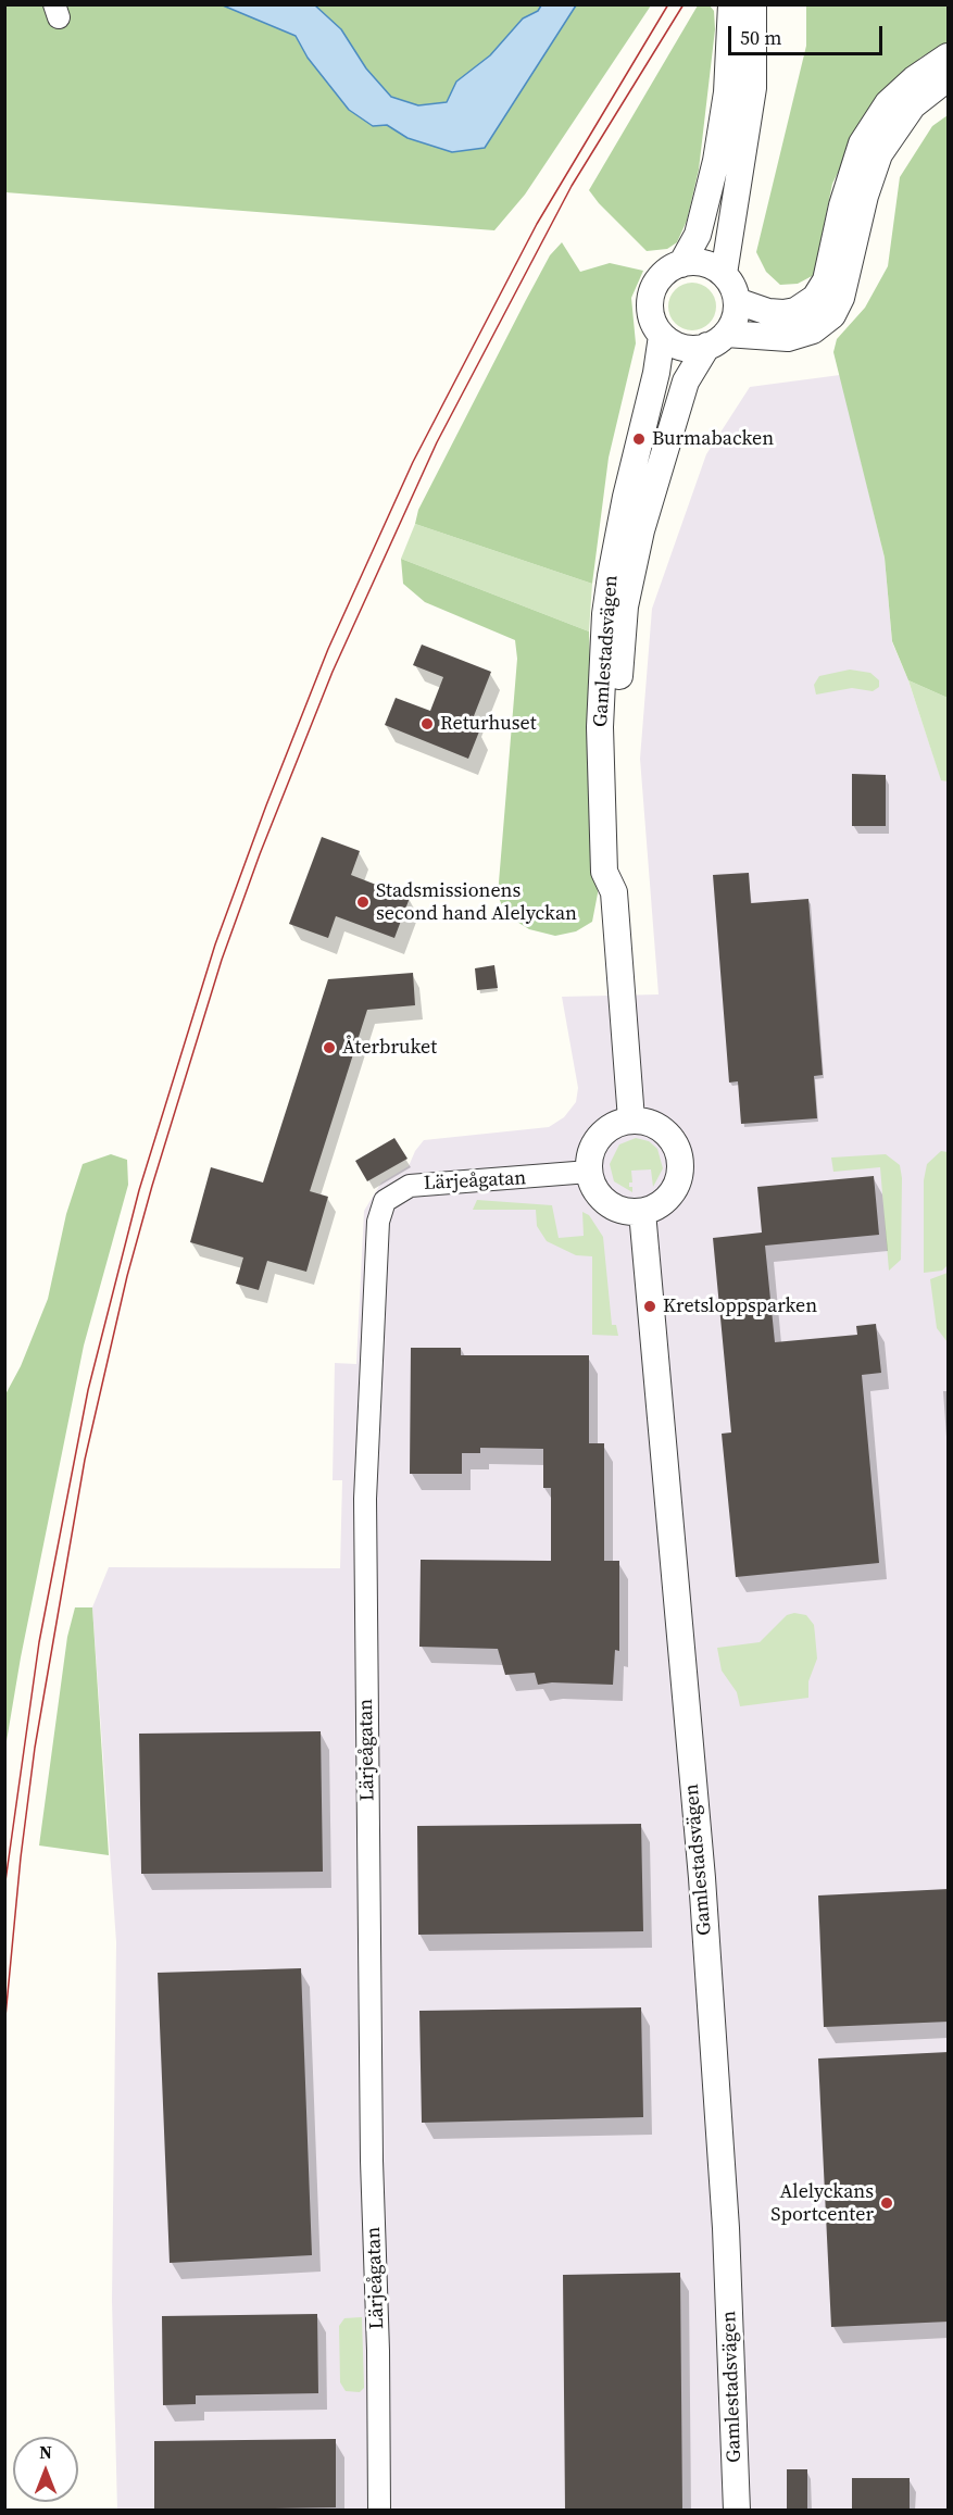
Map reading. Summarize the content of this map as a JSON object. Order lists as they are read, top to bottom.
{
  "streets": {
    "street": ["Gamlestadsvägen", "Lärjeågatan"]
  },
  "crossings": [
    ["Gamlestadsvägen", "Lärjeågatan"]
  ],
  "places": [
    "Burmabacken",
    "Returhuset",
    "Stadsmissionens second hand Alelyckan",
    "Återbruket",
    "Kretsloppsparken",
    "Alelyckans Sportcenter"
  ],
  "scale_bar": "50 m",
  "north": "top"
}
